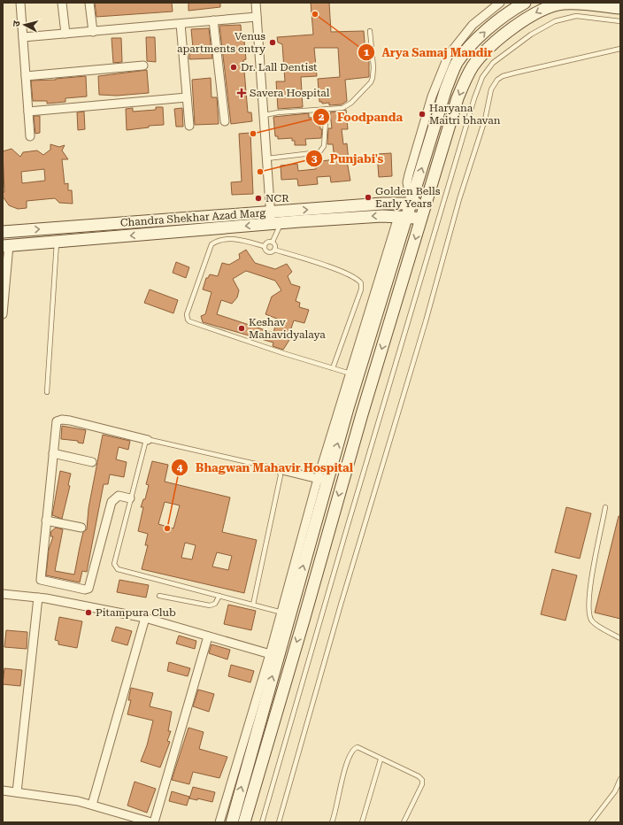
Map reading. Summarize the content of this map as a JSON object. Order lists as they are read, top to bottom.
{
  "streets": {
    "main road": ["Chandra Shekhar Azad Marg"]
  },
  "places": {
    "other": [
      "Arya Samaj Mandir",
      "Venus apartments entry",
      "Dr. Lall Dentist",
      "Haryana Maitri bhavan",
      "Foodpanda",
      "Punjabi's",
      "Golden Bells Early Years",
      "NCR",
      "Keshav Mahavidyalaya",
      "Bhagwan Mahavir Hospital",
      "Pitampura Club"
    ],
    "health": ["Savera Hospital"]
  },
  "north": "left"
}
